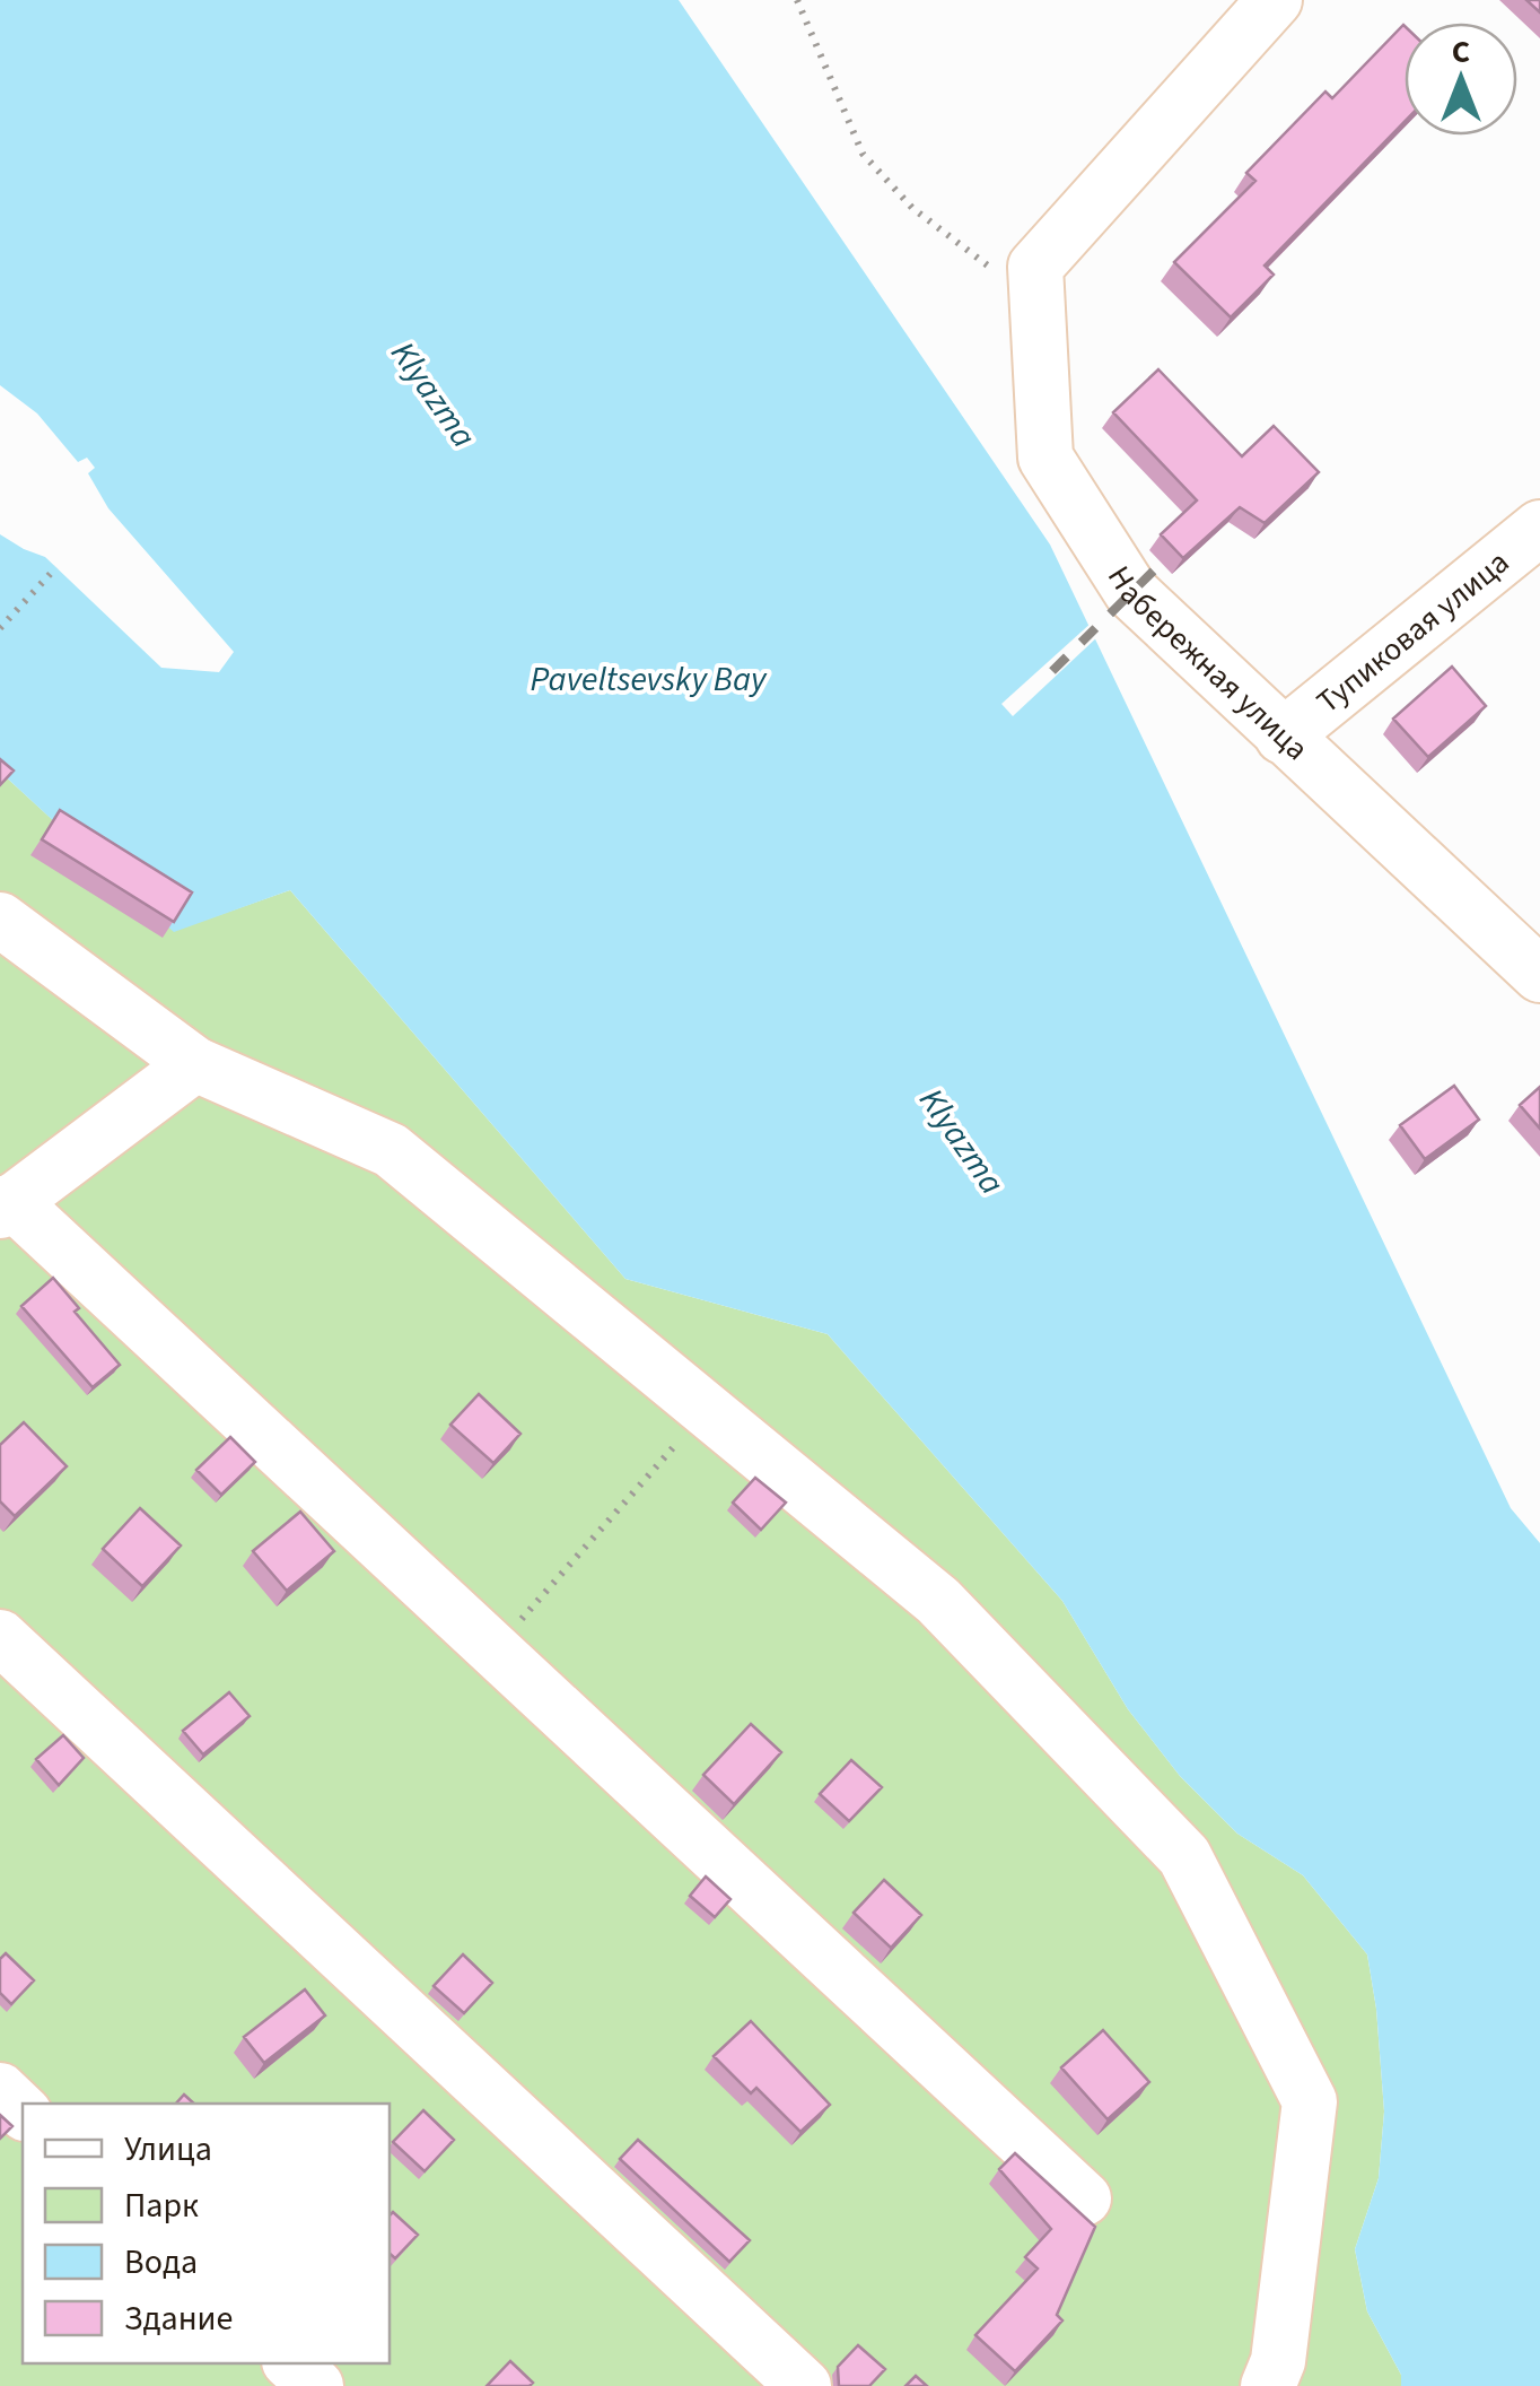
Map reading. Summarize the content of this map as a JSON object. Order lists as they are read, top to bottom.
{
  "streets": {
    "street": ["Тупиковая улица", "Набережная улица"]
  },
  "crossings": [
    ["Тупиковая улица", "Набережная улица"]
  ],
  "water": ["Klyazma", "Paveltsevsky Bay"],
  "legend": [
    "Улица",
    "Парк",
    "Вода",
    "Здание"
  ],
  "north": "top"
}
